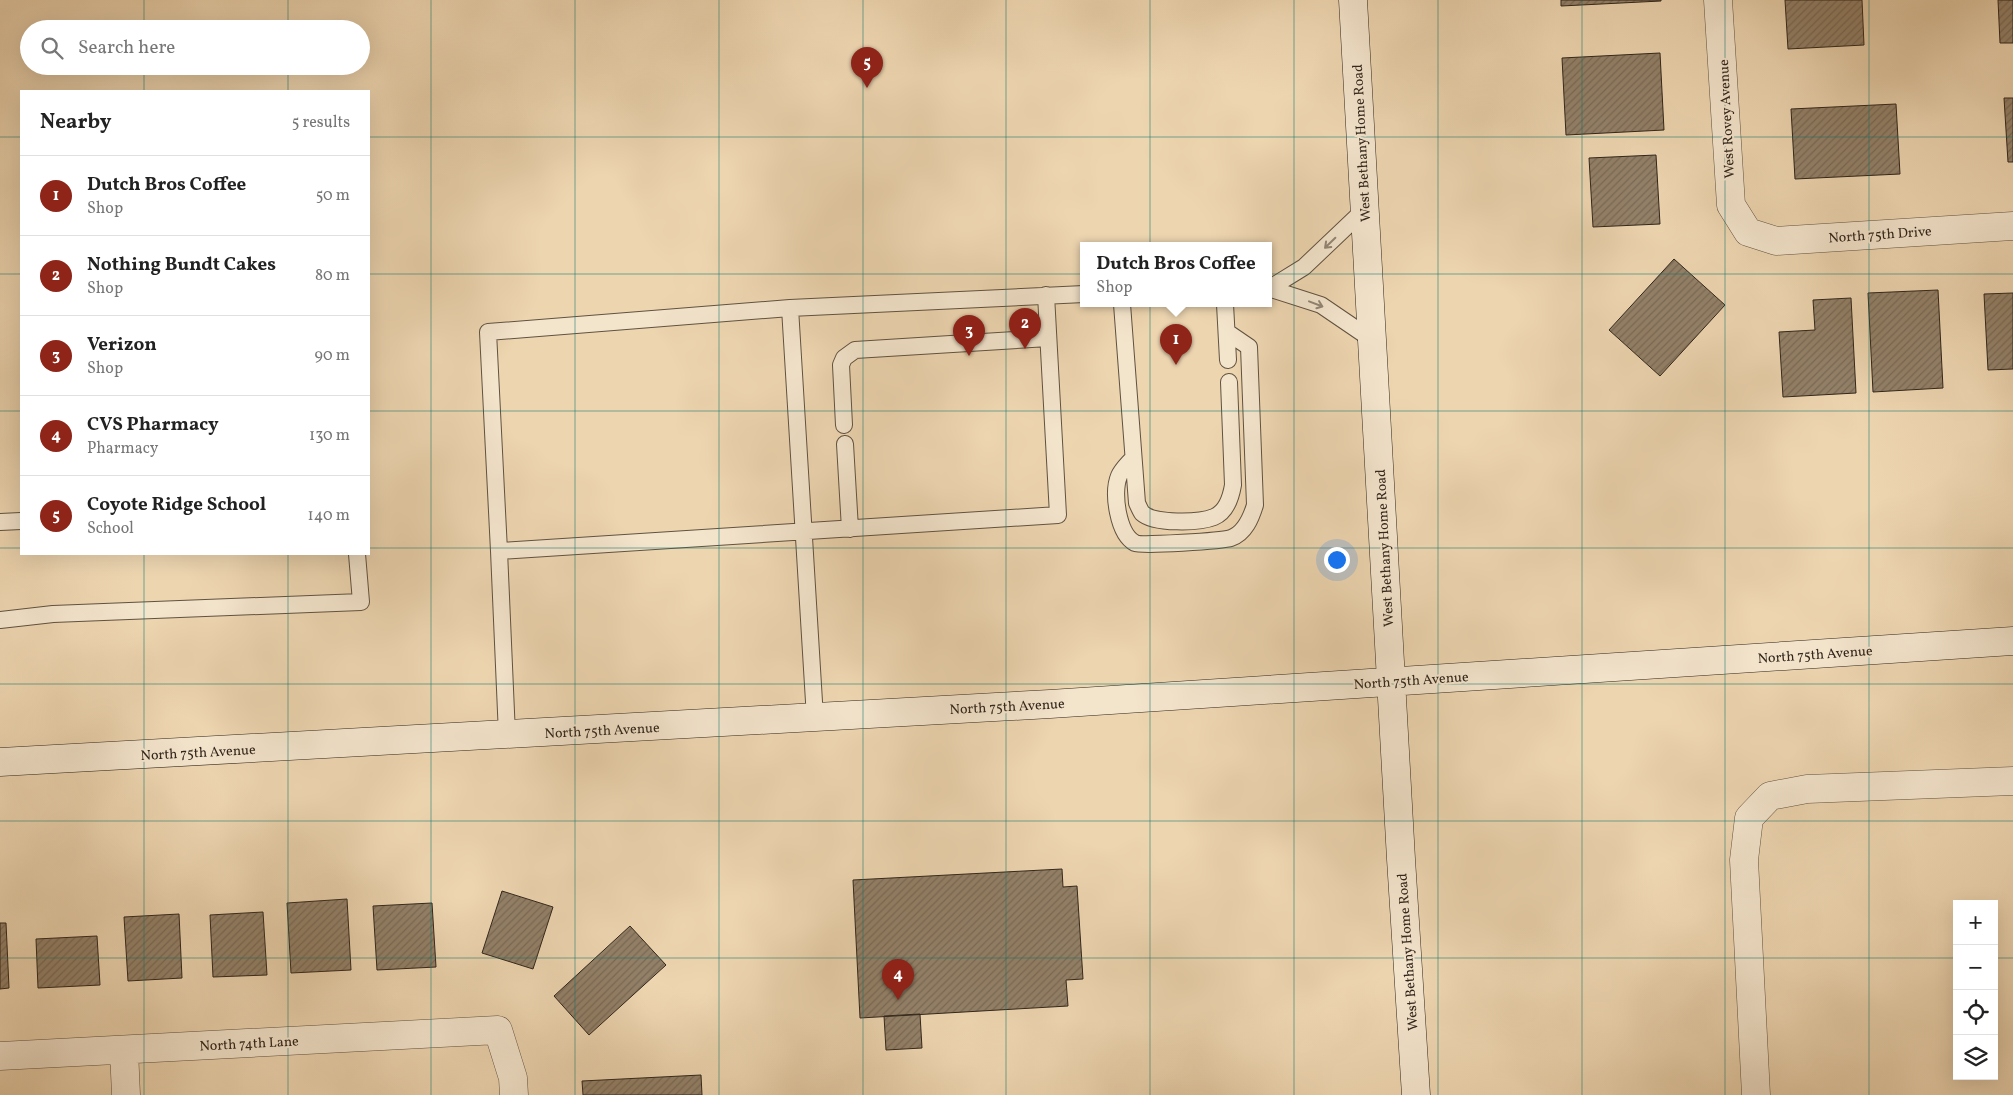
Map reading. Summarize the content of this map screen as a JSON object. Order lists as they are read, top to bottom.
{
  "streets": {
    "main road": [
      "West Rovey Avenue",
      "West Bethany Home Road",
      "North 75th Drive",
      "North 75th Avenue",
      "North 74th Lane"
    ]
  },
  "crossings": [
    ["West Rovey Avenue", "North 75th Drive"],
    ["West Bethany Home Road", "North 75th Avenue"]
  ],
  "page": {
    "search": "Search here",
    "pins": [
      "5",
      "2",
      "3",
      "1",
      "4"
    ],
    "heading": ["Nearby", "5 results"],
    "list": [
      {
        "mark": "1",
        "name": "Dutch Bros Coffee",
        "note": "Shop",
        "value": "50 m"
      },
      {
        "mark": "2",
        "name": "Nothing Bundt Cakes",
        "note": "Shop",
        "value": "80 m"
      },
      {
        "mark": "3",
        "name": "Verizon",
        "note": "Shop",
        "value": "90 m"
      },
      {
        "mark": "4",
        "name": "CVS Pharmacy",
        "note": "Pharmacy",
        "value": "130 m"
      },
      {
        "mark": "5",
        "name": "Coyote Ridge School",
        "note": "School",
        "value": "140 m"
      }
    ],
    "popup": ["Dutch Bros Coffee", "Shop"],
    "map_buttons": ["+", "−"]
  }
}
